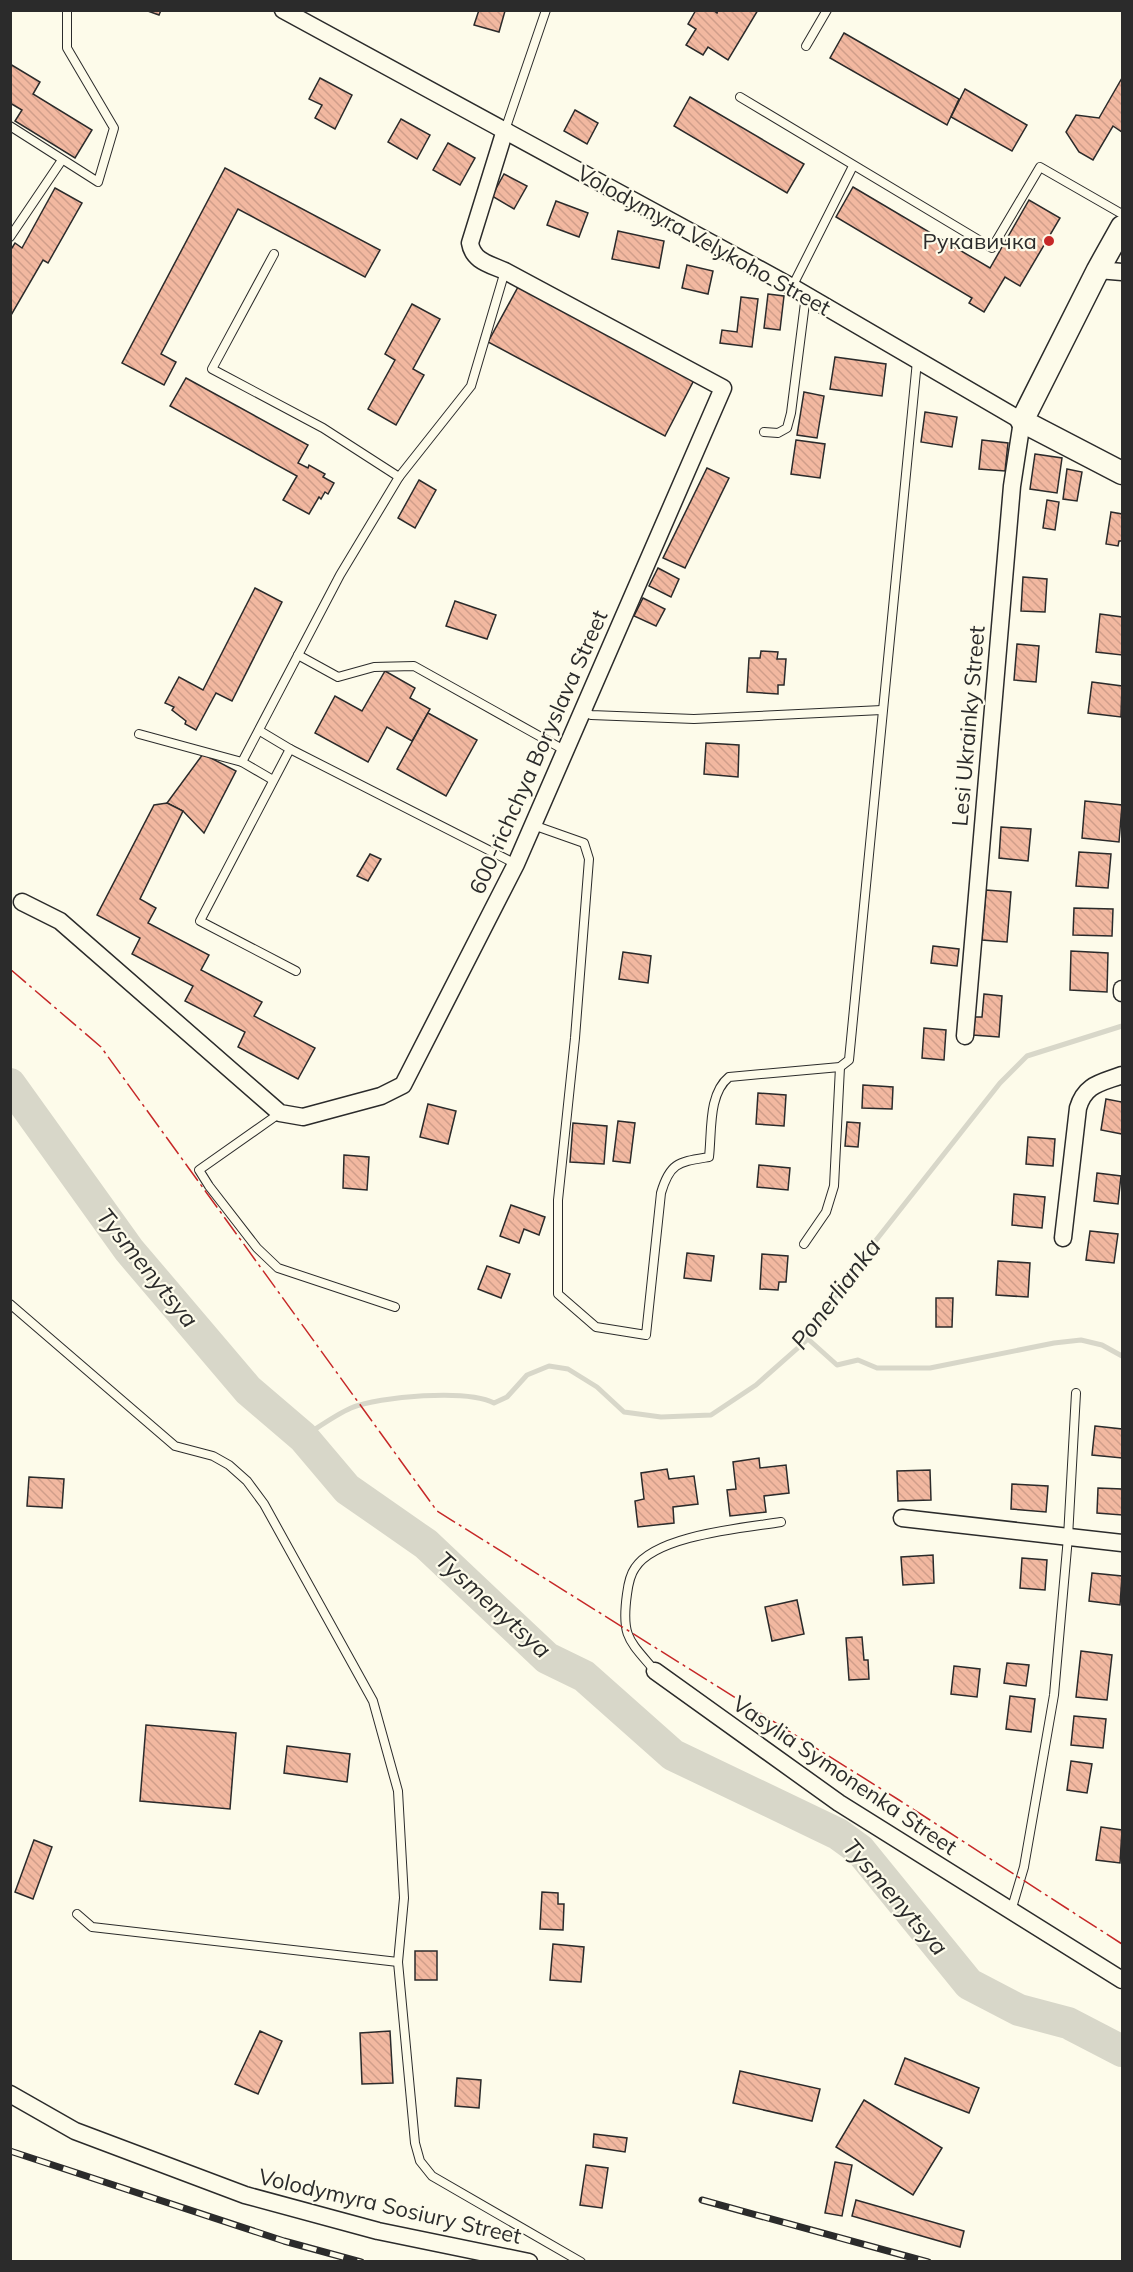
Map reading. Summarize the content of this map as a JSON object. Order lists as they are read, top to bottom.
{
  "streets": {
    "street": [
      "Volodymyra Velykoho Street",
      "Lesi Ukrainky Street",
      "600-richchya Boryslava Street",
      "Vasylia Symonenka Street",
      "Volodymyra Sosiury Street"
    ]
  },
  "crossings": [
    ["Volodymyra Velykoho Street", "Lesi Ukrainky Street"],
    ["Volodymyra Velykoho Street", "600-richchya Boryslava Street"]
  ],
  "water": ["Tysmenytsya", "Ponerlianka"],
  "places": ["Рукавичка"]
}
